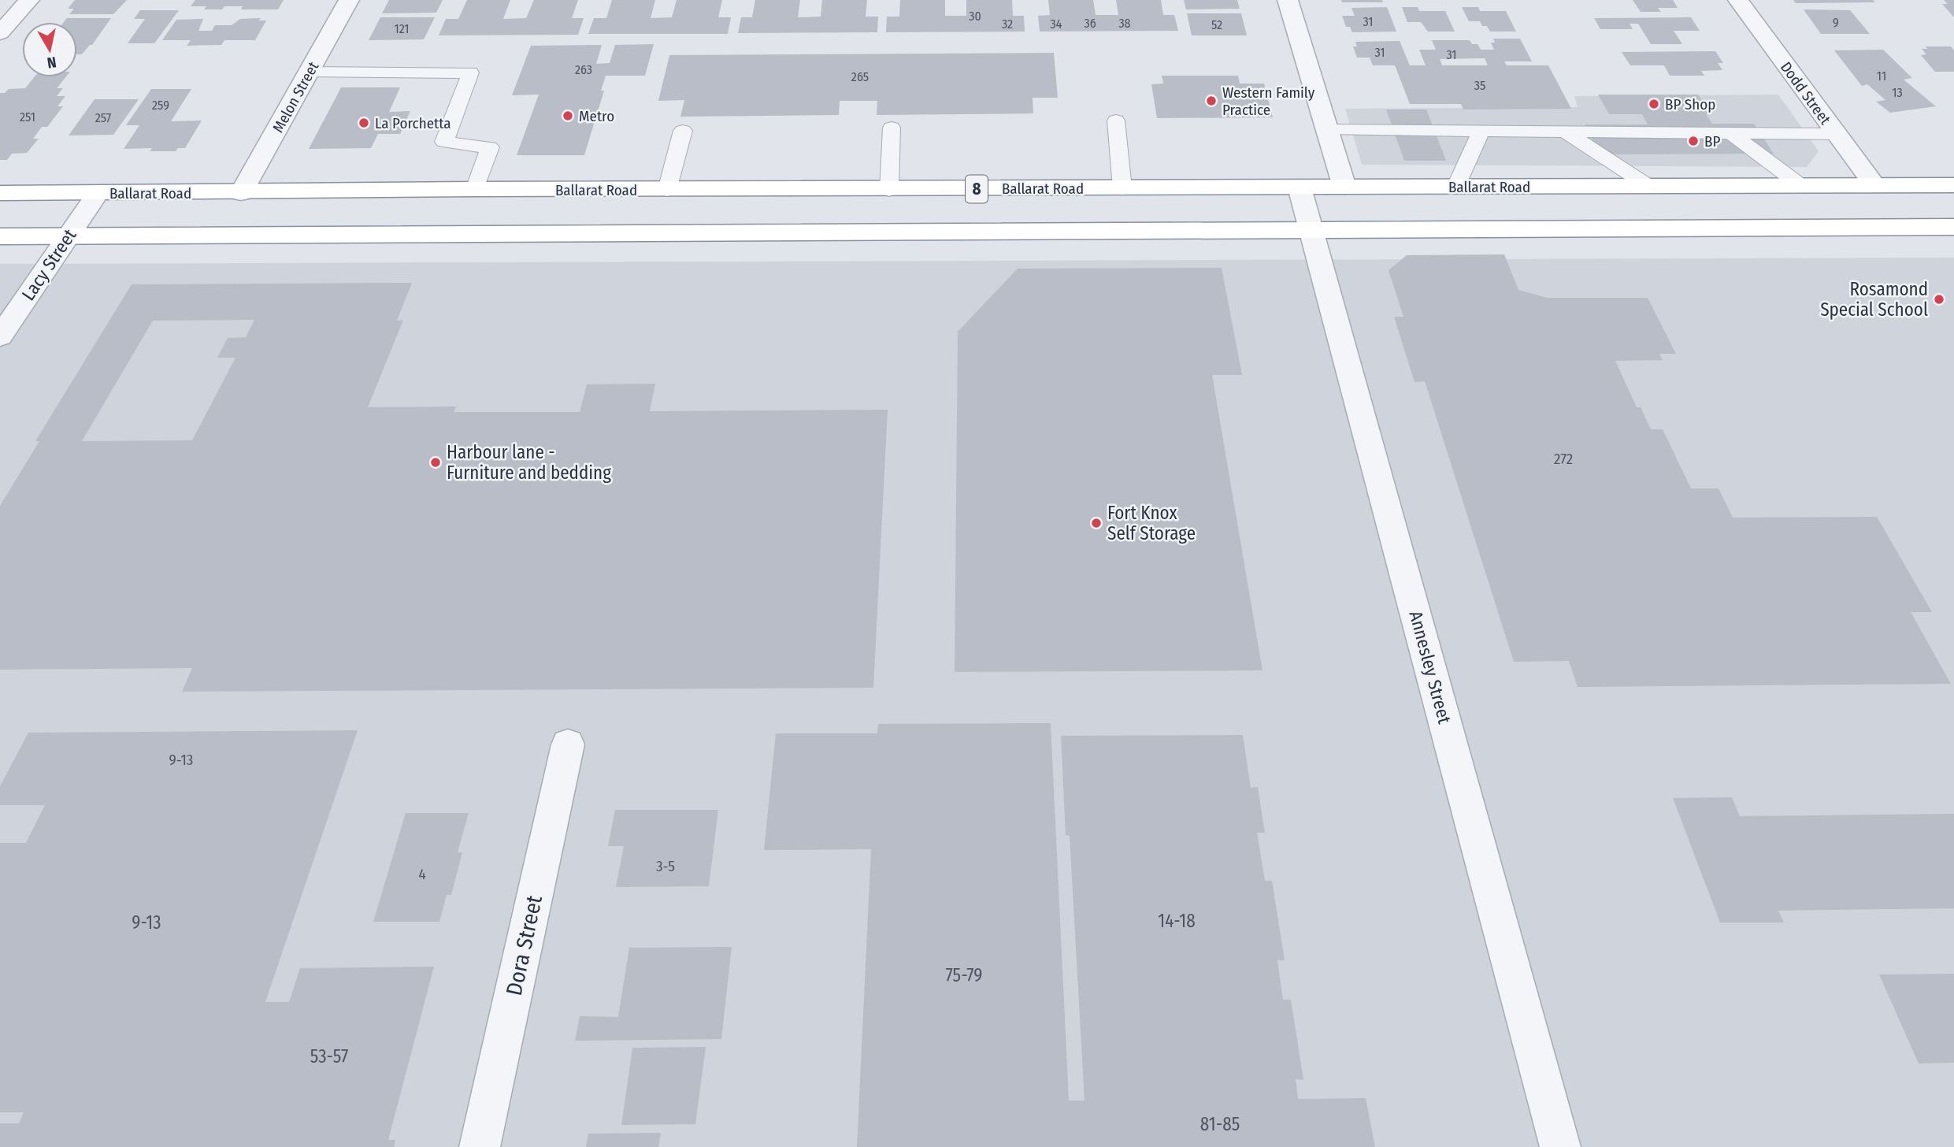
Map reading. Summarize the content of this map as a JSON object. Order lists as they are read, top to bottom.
{
  "streets": {
    "highway": ["Ballarat Road", "8"],
    "street": [
      "Dodd Street",
      "Melon Street",
      "Lacy Street",
      "Annesley Street",
      "Dora Street"
    ]
  },
  "crossings": [
    ["Dodd Street", "Ballarat Road"],
    ["Melon Street", "Ballarat Road"],
    ["Ballarat Road", "Lacy Street"],
    ["Ballarat Road", "Annesley Street"]
  ],
  "places": [
    "Western Family Practice",
    "BP Shop",
    "Metro",
    "La Porchetta",
    "BP",
    "Rosamond Special School",
    "Harbour lane - Furniture and bedding",
    "Fort Knox Self Storage"
  ],
  "house_numbers": [
    "30",
    "31",
    "9",
    "36",
    "38",
    "32",
    "34",
    "52",
    "121",
    "31",
    "31",
    "263",
    "11",
    "265",
    "35",
    "13",
    "259",
    "251",
    "257",
    "272",
    "9-13",
    "3-5",
    "4",
    "14-18",
    "9-13",
    "75-79",
    "53-57",
    "81-85"
  ],
  "north": "bottom"
}
